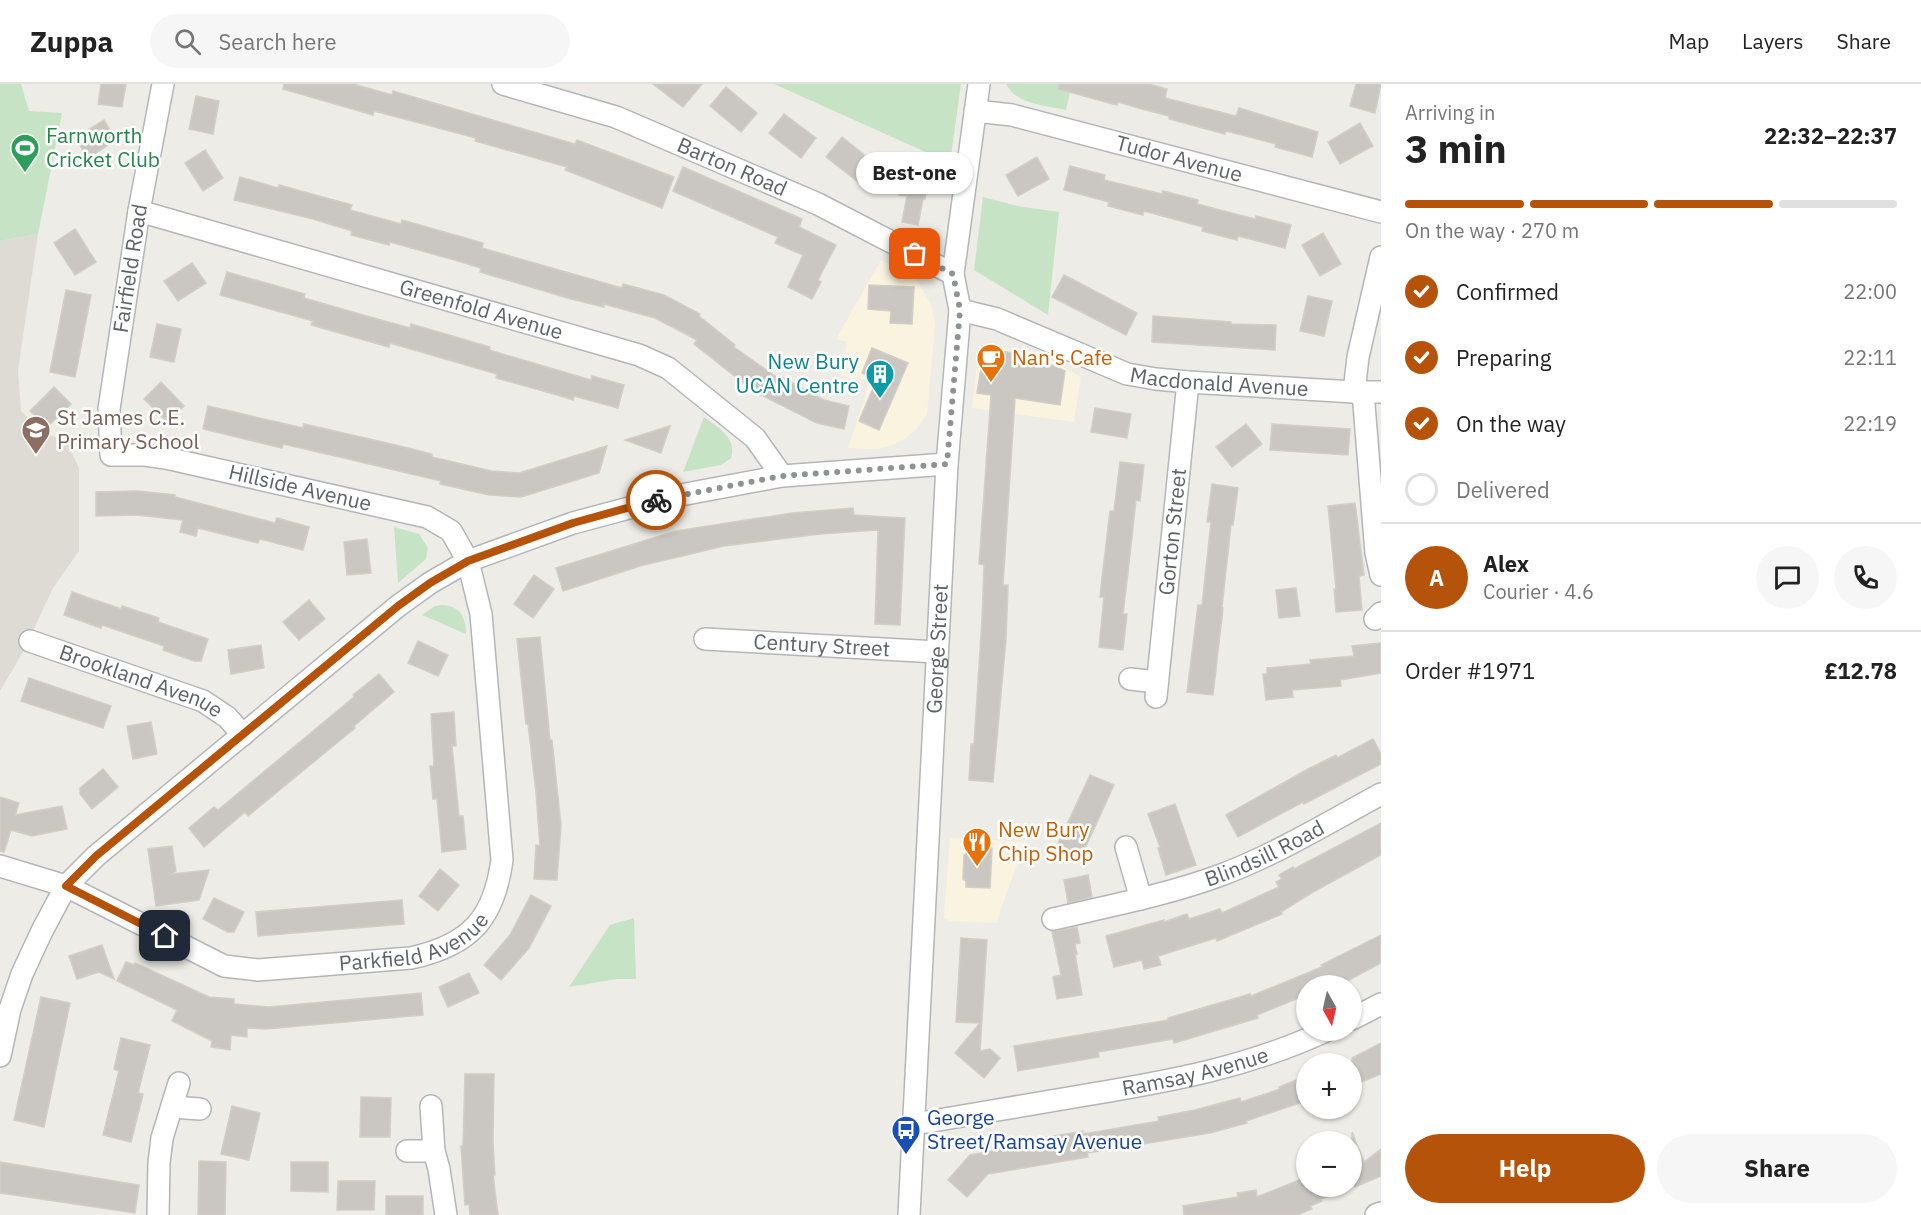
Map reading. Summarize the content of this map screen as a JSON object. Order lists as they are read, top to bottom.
{
  "streets": {
    "street": [
      "Tudor Avenue",
      "Barton Road",
      "Fairfield Road",
      "Greenfold Avenue",
      "Macdonald Avenue",
      "Hillside Avenue",
      "Gorton Street",
      "Century Street",
      "George Street",
      "Brookland Avenue",
      "Blindsill Road",
      "Parkfield Avenue",
      "Ramsay Avenue"
    ]
  },
  "crossings": [
    ["Tudor Avenue", "George Street"],
    ["Barton Road", "George Street"],
    ["Fairfield Road", "Greenfold Avenue"],
    ["Fairfield Road", "Hillside Avenue"],
    ["Macdonald Avenue", "Gorton Street"],
    ["Macdonald Avenue", "George Street"],
    ["Hillside Avenue", "Parkfield Avenue"],
    ["Century Street", "George Street"],
    ["George Street", "Ramsay Avenue"]
  ],
  "places": {
    "sports": ["Farnworth Cricket Club"],
    "other": ["Best-one"],
    "cafe": ["Nan's Cafe"],
    "building": ["New Bury UCAN Centre"],
    "school or university": ["St James C.E. Primary School"],
    "restaurant": ["New Bury Chip Shop"],
    "bus stop": ["George Street/Ramsay Avenue"]
  },
  "north": "bottom",
  "page": {
    "header": "Zuppa",
    "search": "Search here",
    "nav": ["Map", "Layers", "Share"],
    "heading": ["3 min", "Arriving in", "22:32–22:37"],
    "panel": [
      "Alex",
      "Courier · 4.6",
      "Order #1971",
      "£12.78"
    ],
    "bubble": "Best-one",
    "bar": "On the way · 270 m",
    "list": [
      ["Confirmed", "22:00"],
      ["Preparing", "22:11"],
      ["On the way", "22:19"],
      "Delivered"
    ],
    "round": "A",
    "map_buttons": ["+", "−"],
    "buttons": ["Help", "Share"]
  }
}
